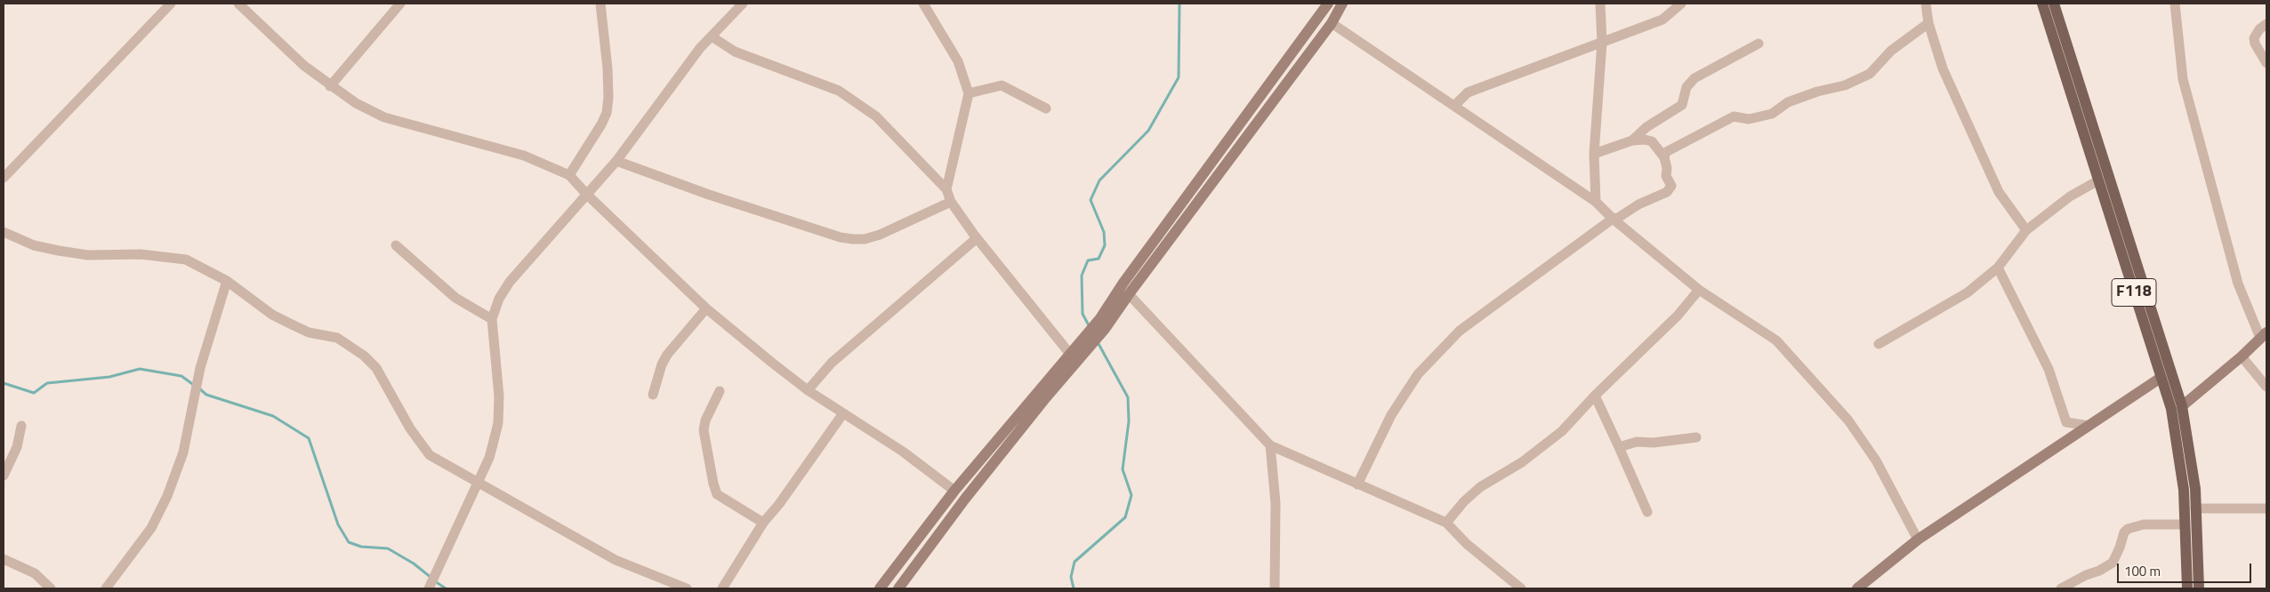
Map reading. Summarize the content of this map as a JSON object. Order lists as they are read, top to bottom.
{
  "streets": {
    "main road": ["F118"]
  },
  "scale_bar": "100 m"
}
